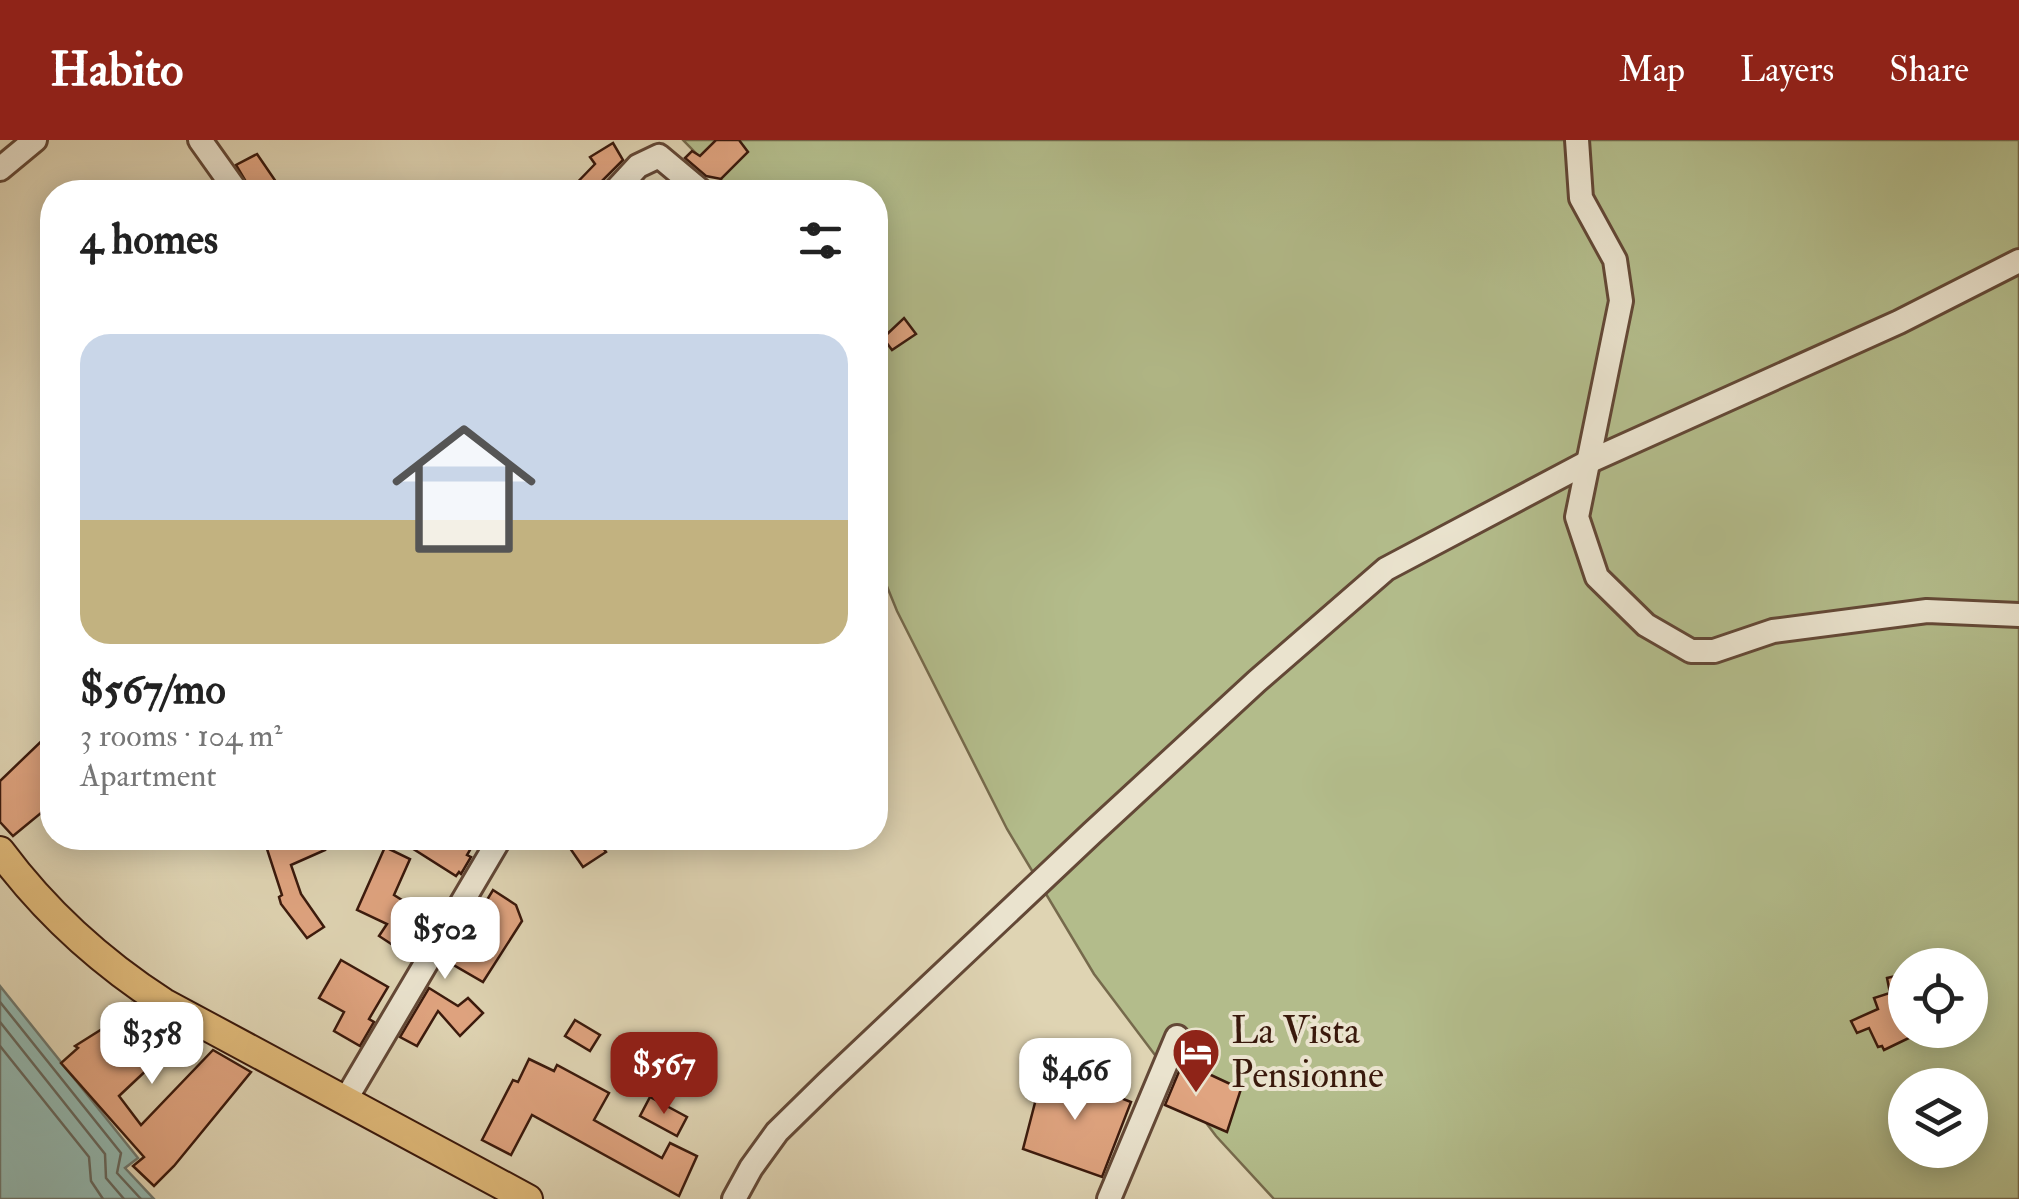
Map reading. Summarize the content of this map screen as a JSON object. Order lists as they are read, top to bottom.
{
  "places": {
    "hotel": ["La Vista Pensionne"]
  },
  "page": {
    "header": "Habito",
    "nav": ["Map", "Layers", "Share"],
    "heading": "4 homes",
    "list": [
      {
        "name": "$567/mo",
        "note": "3 rooms · 104 m² · Apartment"
      }
    ],
    "price": [
      "$502",
      "$358",
      "$567",
      "$466"
    ]
  }
}
